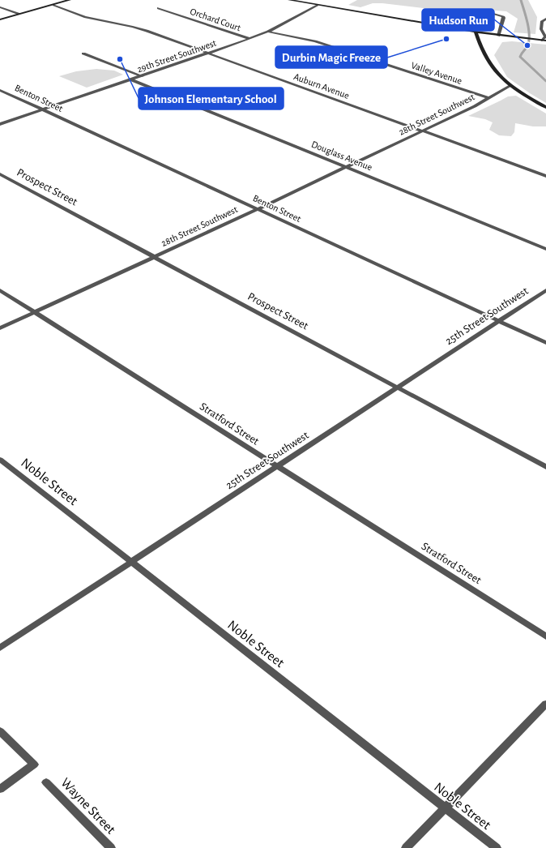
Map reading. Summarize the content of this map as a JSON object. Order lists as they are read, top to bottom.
{
  "streets": {
    "street": [
      "Orchard Court",
      "29th Street Southwest",
      "Valley Avenue",
      "Auburn Avenue",
      "Benton Street",
      "28th Street Southwest",
      "Douglass Avenue",
      "Prospect Street",
      "25th Street Southwest",
      "Stratford Street",
      "Noble Street",
      "Wayne Street"
    ]
  },
  "crossings": [
    ["Orchard Court", "29th Street Southwest"],
    ["29th Street Southwest", "Valley Avenue"],
    ["29th Street Southwest", "Auburn Avenue"],
    ["29th Street Southwest", "Benton Street"],
    ["29th Street Southwest", "Douglass Avenue"],
    ["Valley Avenue", "28th Street Southwest"],
    ["Auburn Avenue", "28th Street Southwest"],
    ["Benton Street", "28th Street Southwest"],
    ["Benton Street", "25th Street Southwest"],
    ["28th Street Southwest", "Douglass Avenue"],
    ["28th Street Southwest", "Prospect Street"],
    ["28th Street Southwest", "Stratford Street"],
    ["Prospect Street", "25th Street Southwest"],
    ["25th Street Southwest", "Stratford Street"],
    ["25th Street Southwest", "Noble Street"]
  ],
  "places": ["Durbin Magic Freeze", "Hudson Run", "Johnson Elementary School"]
}
